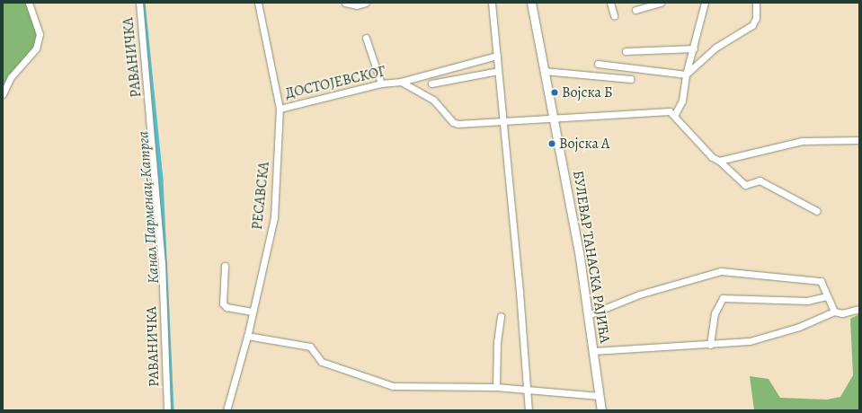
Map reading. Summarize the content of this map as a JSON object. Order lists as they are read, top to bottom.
{
  "streets": {
    "main road": ["БУЛЕВАР ТАНАСКА РАЈИЋА"],
    "street": ["РАВАНИЧКА", "ДОСТОЈЕВСКОГ", "РЕСАВСКА"]
  },
  "crossings": [
    ["ДОСТОЈЕВСКОГ", "РЕСАВСКА"],
    ["ДОСТОЈЕВСКОГ", "БУЛЕВАР ТАНАСКА РАЈИЋА"]
  ],
  "water": ["Канал Парменац-Катрга"],
  "places": ["Војска Б", "Војска А"]
}
